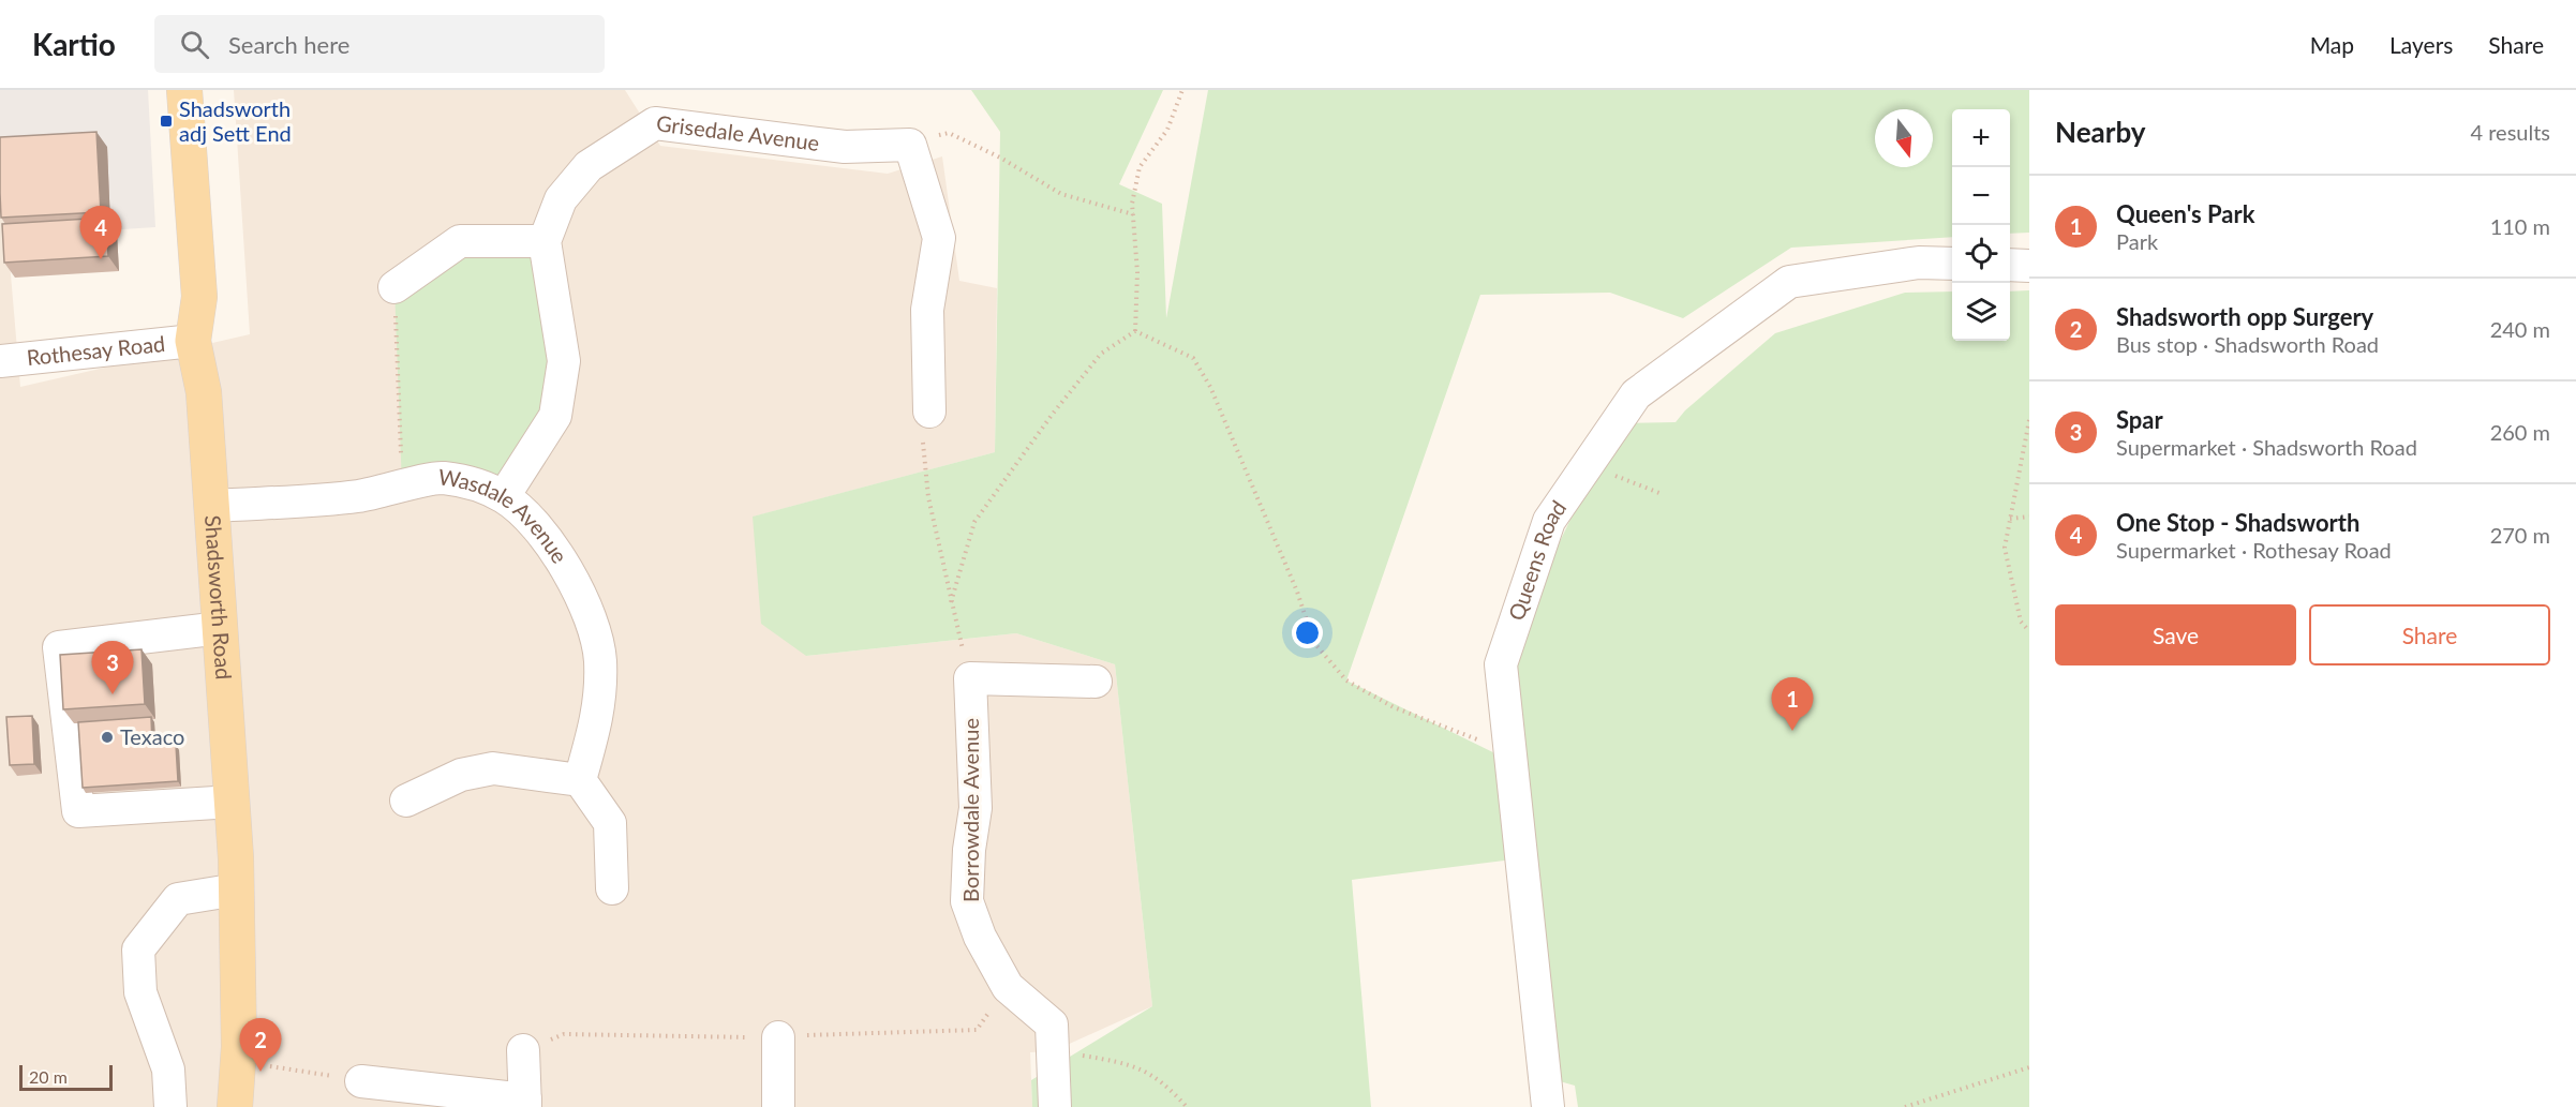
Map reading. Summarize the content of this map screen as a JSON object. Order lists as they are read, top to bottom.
{
  "streets": {
    "main road": ["Shadsworth Road"],
    "street": [
      "Grisedale Avenue",
      "Rothesay Road",
      "Wasdale Avenue",
      "Queens Road",
      "Borrowdale Avenue"
    ]
  },
  "crossings": [
    ["Rothesay Road", "Shadsworth Road"],
    ["Wasdale Avenue", "Shadsworth Road"]
  ],
  "places": {
    "transit": ["Shadsworth adj Sett End"],
    "other": ["Texaco"]
  },
  "scale_bar": "20 m",
  "north": "bottom",
  "page": {
    "header": "Kartio",
    "search": "Search here",
    "nav": ["Map", "Layers", "Share"],
    "heading": ["Nearby", "4 results"],
    "map_buttons": ["+", "−"],
    "list": [
      {
        "mark": "1",
        "name": "Queen's Park",
        "note": "Park",
        "value": "110 m"
      },
      {
        "mark": "2",
        "name": "Shadsworth opp Surgery",
        "note": "Bus stop · Shadsworth Road",
        "value": "240 m"
      },
      {
        "mark": "3",
        "name": "Spar",
        "note": "Supermarket · Shadsworth Road",
        "value": "260 m"
      },
      {
        "mark": "4",
        "name": "One Stop - Shadsworth",
        "note": "Supermarket · Rothesay Road",
        "value": "270 m"
      }
    ],
    "pins": [
      "4",
      "3",
      "1",
      "2"
    ],
    "buttons": ["Save", "Share"],
    "scale": "20 m"
  }
}
